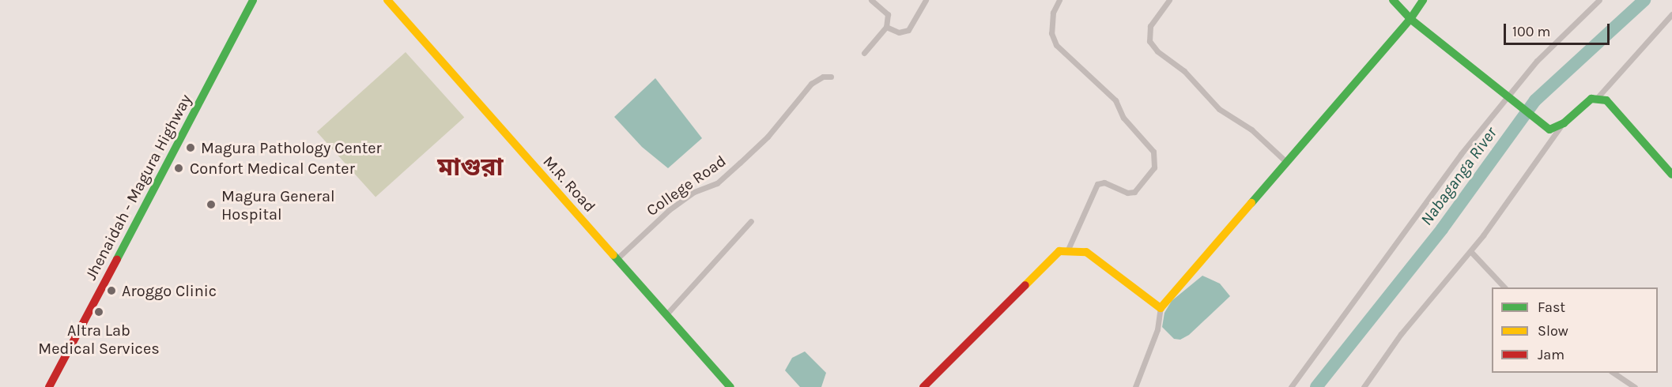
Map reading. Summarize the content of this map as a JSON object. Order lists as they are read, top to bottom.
{
  "streets": {
    "main road": ["M.R. Road", "Jhenaidah - Magura Highway"],
    "street": ["College Road"]
  },
  "crossings": [
    ["M.R. Road", "College Road"]
  ],
  "districts": ["মাগুরা"],
  "water": ["Nabaganga River"],
  "places": [
    "Magura Pathology Center",
    "Confort Medical Center",
    "Magura General Hospital",
    "Aroggo Clinic",
    "Altra Lab Medical Services"
  ],
  "legend": ["Fast", "Slow", "Jam"],
  "scale_bar": "100 m"
}
